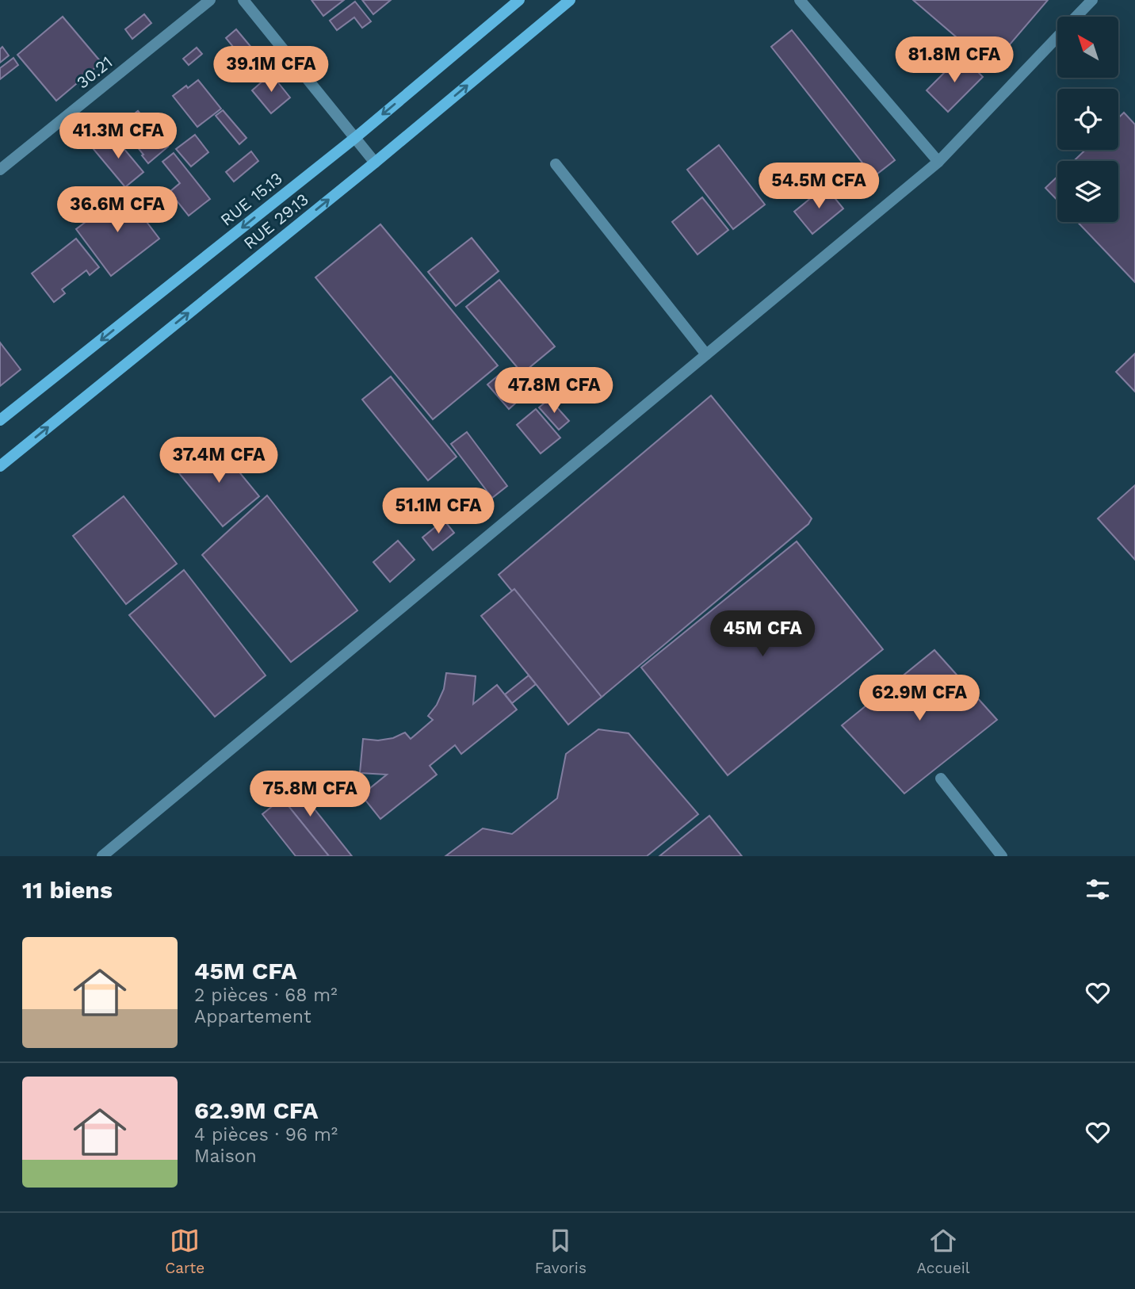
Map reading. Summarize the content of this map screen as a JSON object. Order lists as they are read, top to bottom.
{
  "streets": {
    "main road": ["RUE 15.13", "RUE 29.13"],
    "street": ["30.21"]
  },
  "one_way": ["RUE 15.13", "RUE 29.13"],
  "north": "top left",
  "page": {
    "price": [
      "81.8M CFA",
      "39.1M CFA",
      "41.3M CFA",
      "54.5M CFA",
      "36.6M CFA",
      "47.8M CFA",
      "37.4M CFA",
      "51.1M CFA",
      "45M CFA",
      "62.9M CFA",
      "75.8M CFA"
    ],
    "heading": "11 biens",
    "list": [
      {
        "name": "45M CFA",
        "note": "2 pièces · 68 m² · Appartement"
      },
      {
        "name": "62.9M CFA",
        "note": "4 pièces · 96 m² · Maison"
      }
    ],
    "tabs": ["Carte", "Favoris", "Accueil"]
  }
}
